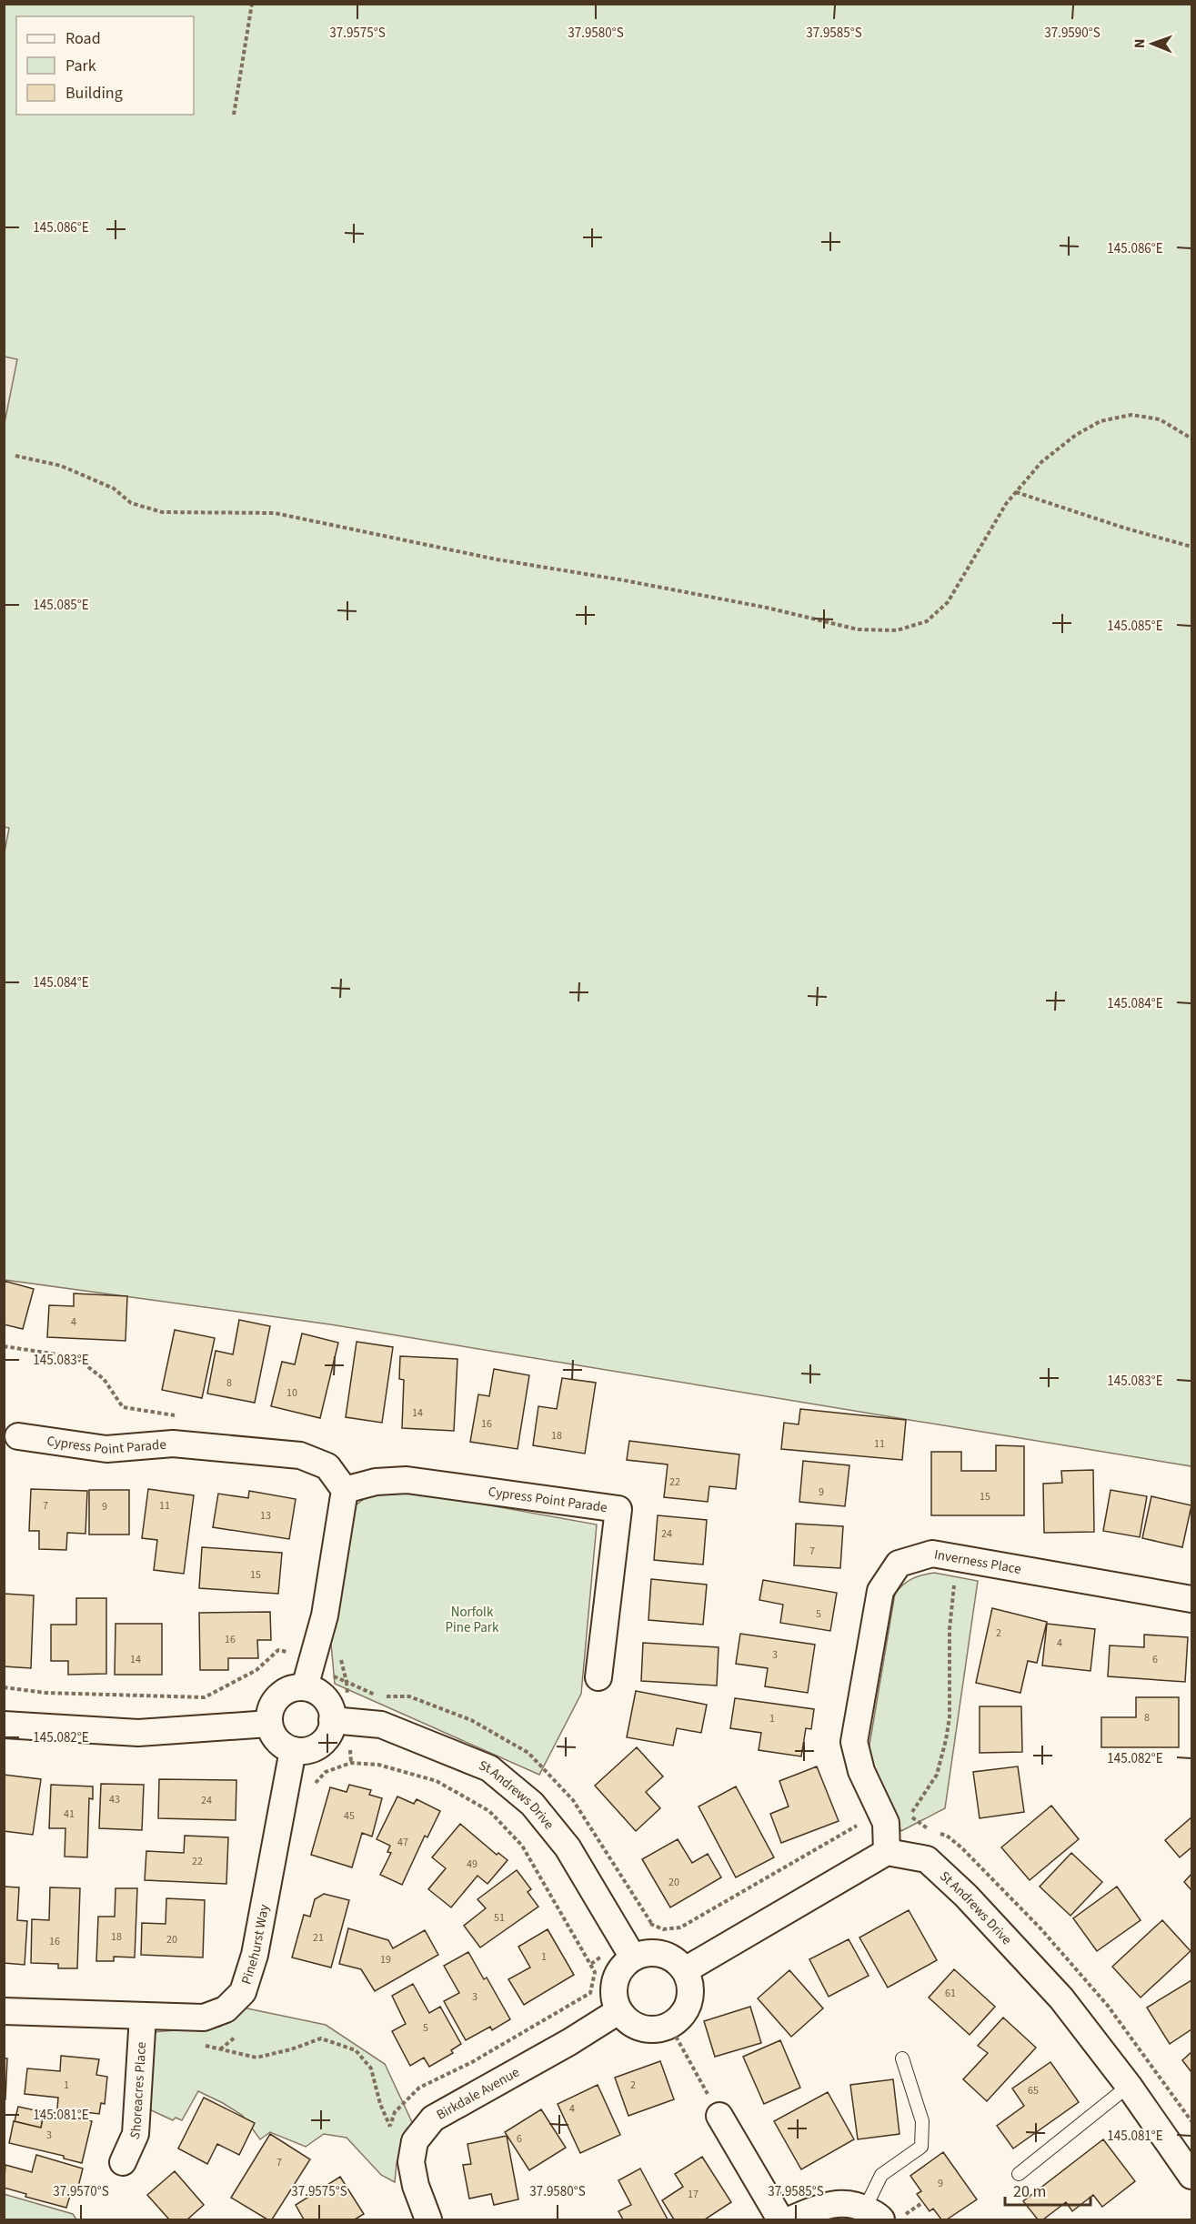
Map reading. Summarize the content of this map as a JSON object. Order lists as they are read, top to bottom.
{
  "streets": {
    "street": [
      "Cypress Point Parade",
      "Inverness Place",
      "St Andrews Drive",
      "Pinehurst Way",
      "Shoreacres Place",
      "Birkdale Avenue"
    ]
  },
  "crossings": [
    ["Inverness Place", "St Andrews Drive"],
    ["St Andrews Drive", "Pinehurst Way"],
    ["St Andrews Drive", "Birkdale Avenue"],
    ["Pinehurst Way", "Shoreacres Place"]
  ],
  "parks": ["Norfolk Pine Park"],
  "house_numbers": [
    "4",
    "8",
    "10",
    "14",
    "16",
    "18",
    "11",
    "22",
    "9",
    "15",
    "7",
    "11",
    "9",
    "13",
    "24",
    "7",
    "15",
    "5",
    "2",
    "16",
    "4",
    "3",
    "14",
    "6",
    "8",
    "1",
    "43",
    "24",
    "41",
    "45",
    "47",
    "22",
    "49",
    "20",
    "51",
    "18",
    "21",
    "20",
    "16",
    "1",
    "19",
    "61",
    "3",
    "5",
    "1",
    "2",
    "65",
    "4",
    "3",
    "6",
    "7",
    "9",
    "17"
  ],
  "legend": ["Road", "Park", "Building"],
  "scale_bar": "20 m",
  "north": "left",
  "coordinates": [
    "37.9575°S",
    "37.9580°S",
    "37.9585°S",
    "37.9590°S",
    "145.086°E",
    "145.085°E",
    "145.084°E",
    "145.083°E",
    "145.082°E",
    "145.081°E",
    "37.9570°S"
  ]
}
